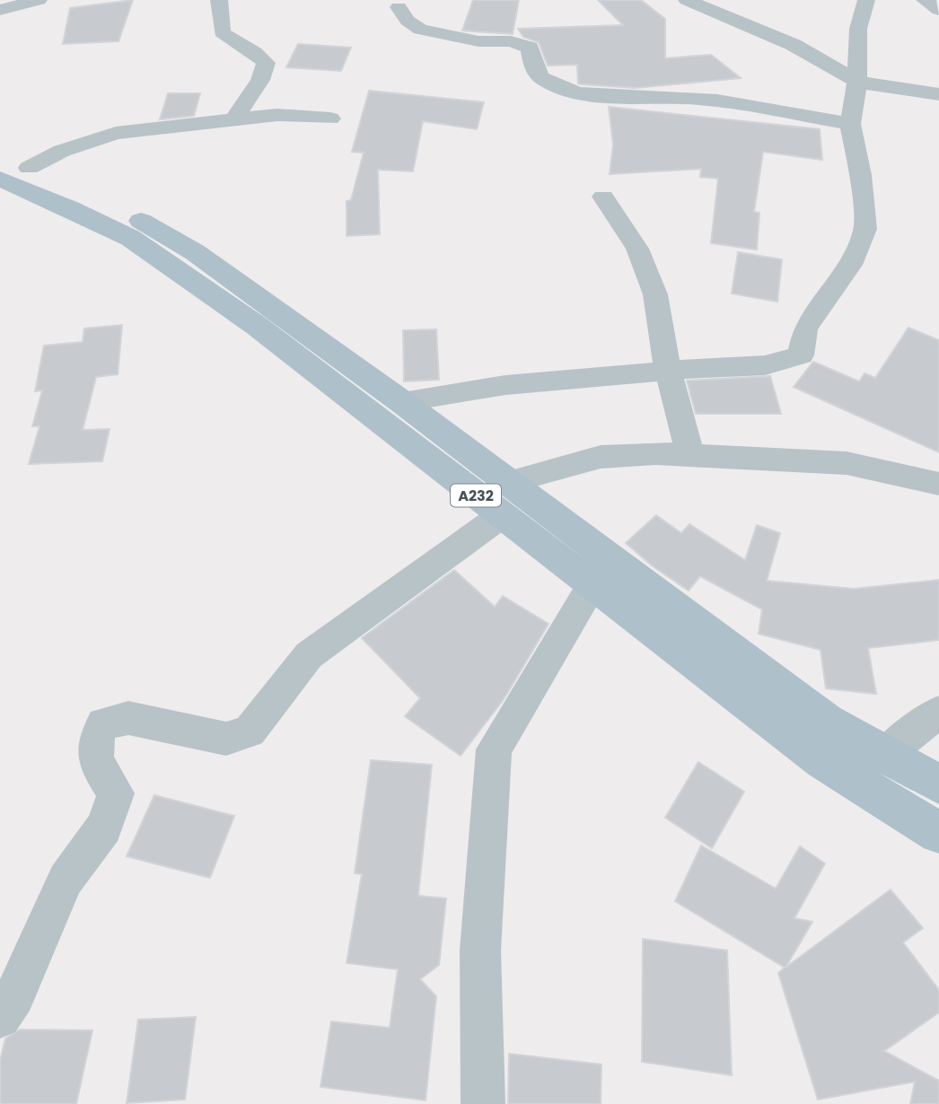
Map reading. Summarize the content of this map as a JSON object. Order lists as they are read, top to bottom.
{
  "streets": {
    "main road": ["A232"]
  }
}
